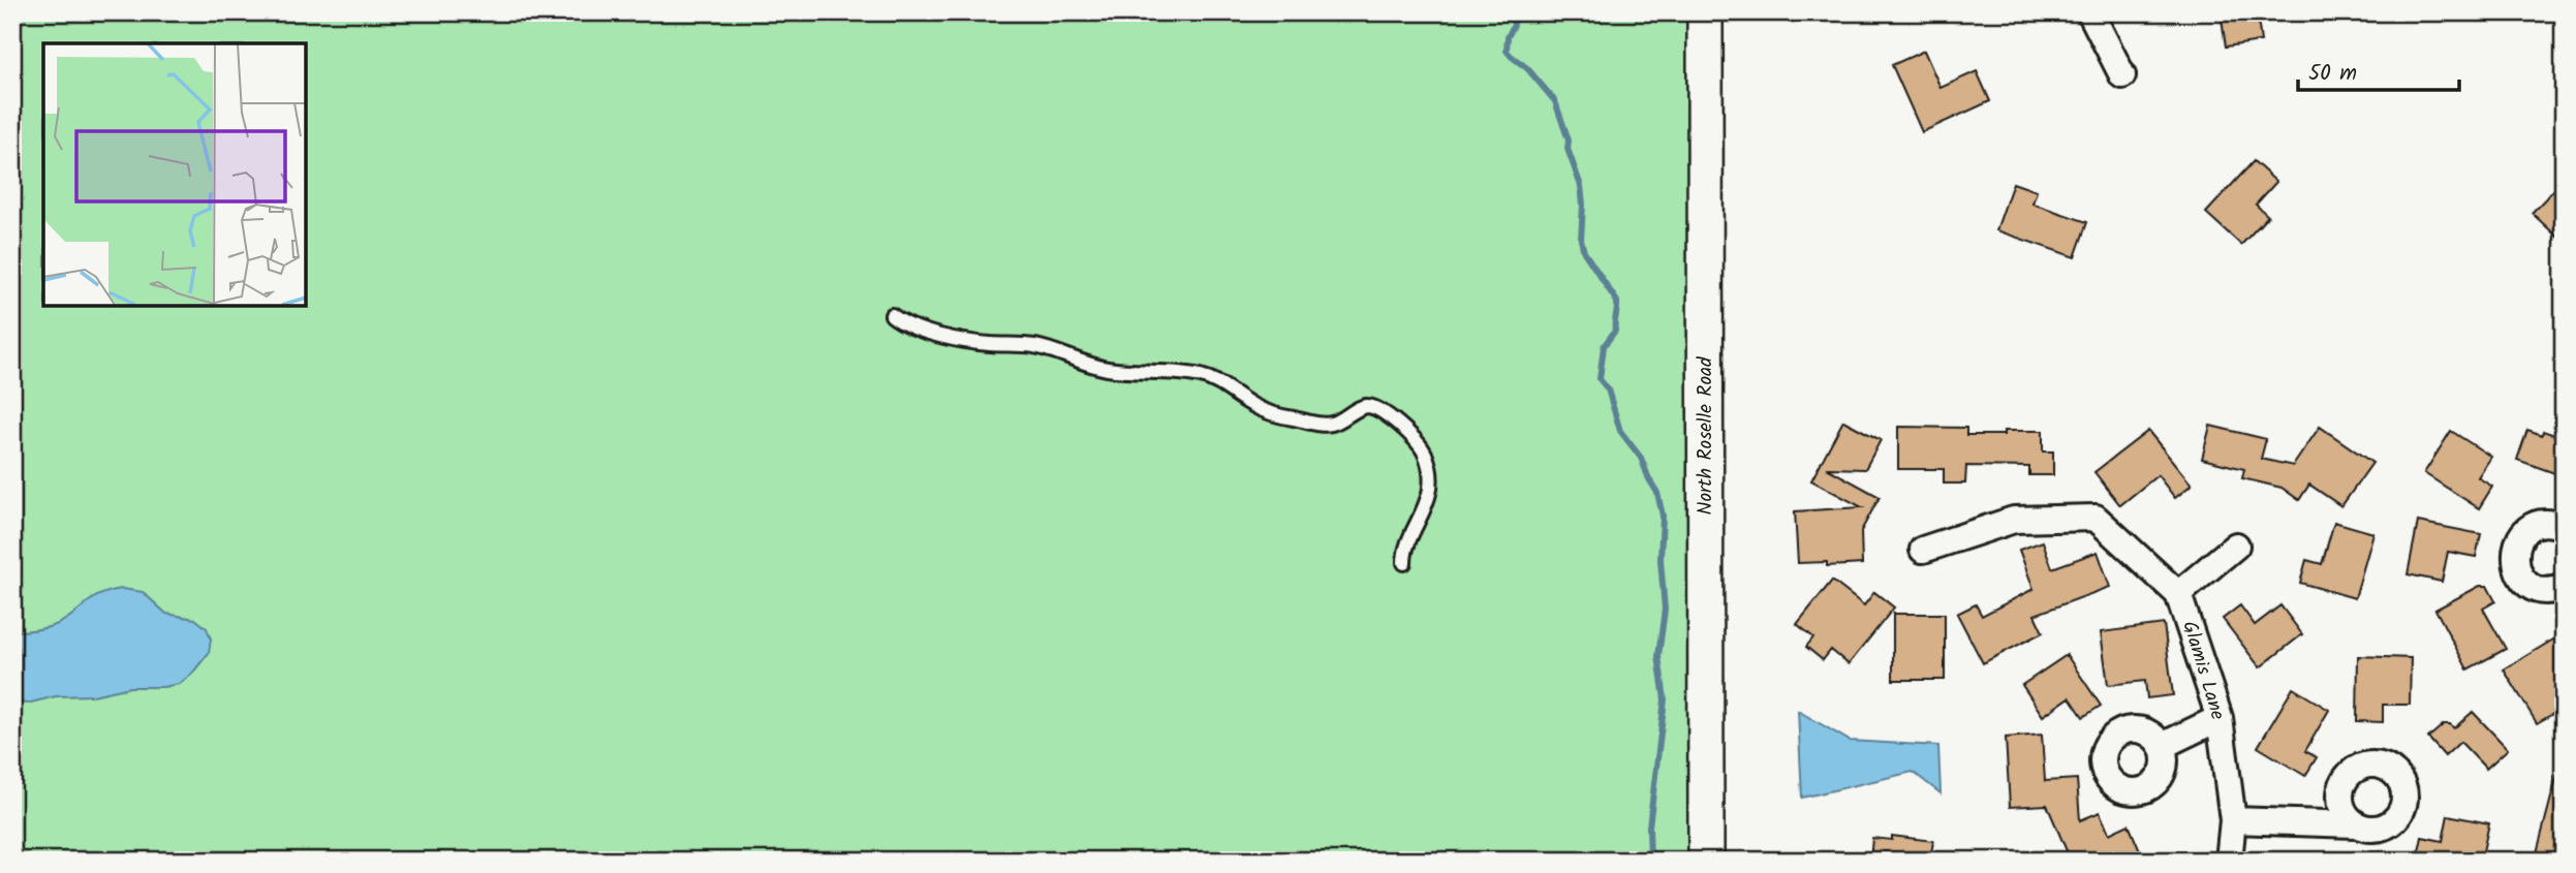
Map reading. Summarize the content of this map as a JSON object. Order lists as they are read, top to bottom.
{
  "streets": {
    "main road": ["North Roselle Road"],
    "street": ["Glamis Lane"]
  },
  "scale_bar": "50 m"
}
